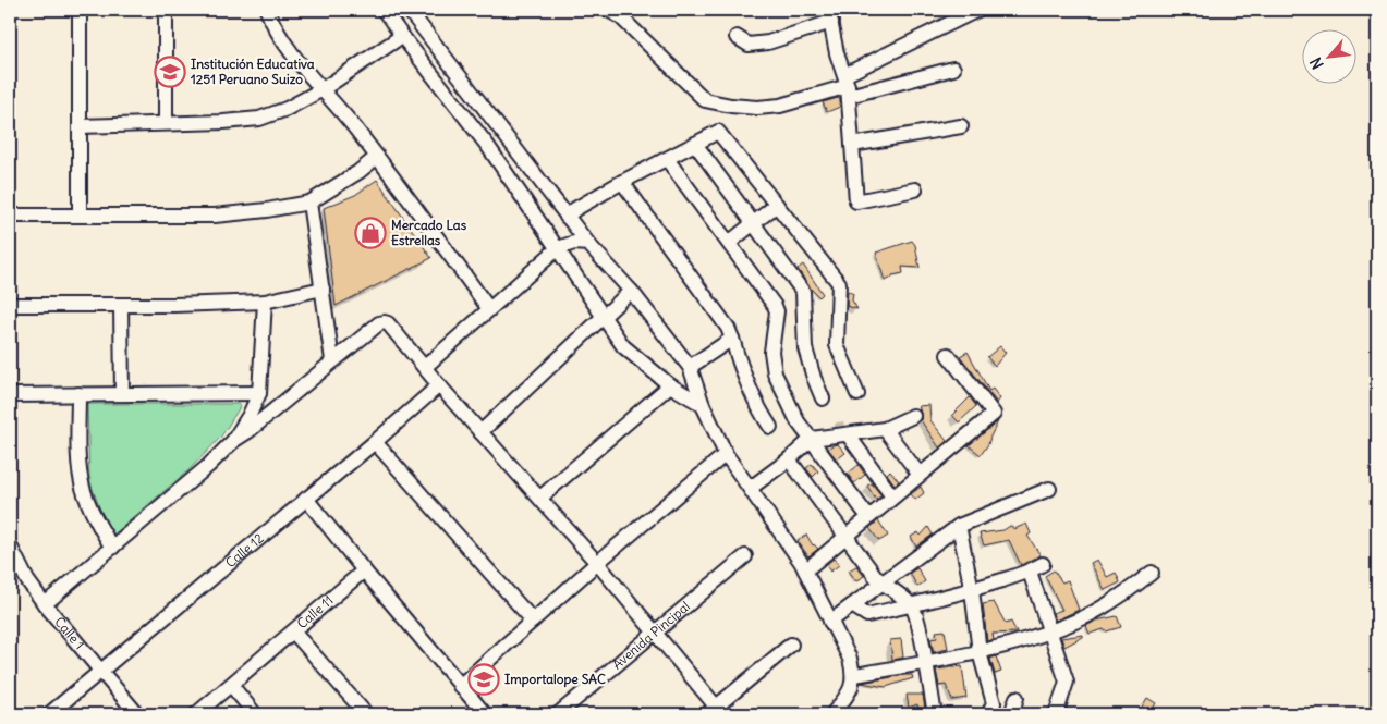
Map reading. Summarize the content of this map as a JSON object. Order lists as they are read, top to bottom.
{
  "streets": {
    "street": [
      "Calle 12",
      "Calle 11",
      "Calle 1",
      "Avenida Pincipal"
    ]
  },
  "crossings": [
    ["Calle 12", "Calle 1"]
  ],
  "places": {
    "school or university": ["Institución Educativa 1251 Peruano Suizo", "Importalope SAC"],
    "shop": ["Mercado Las Estrellas"]
  },
  "north": "bottom left"
}
